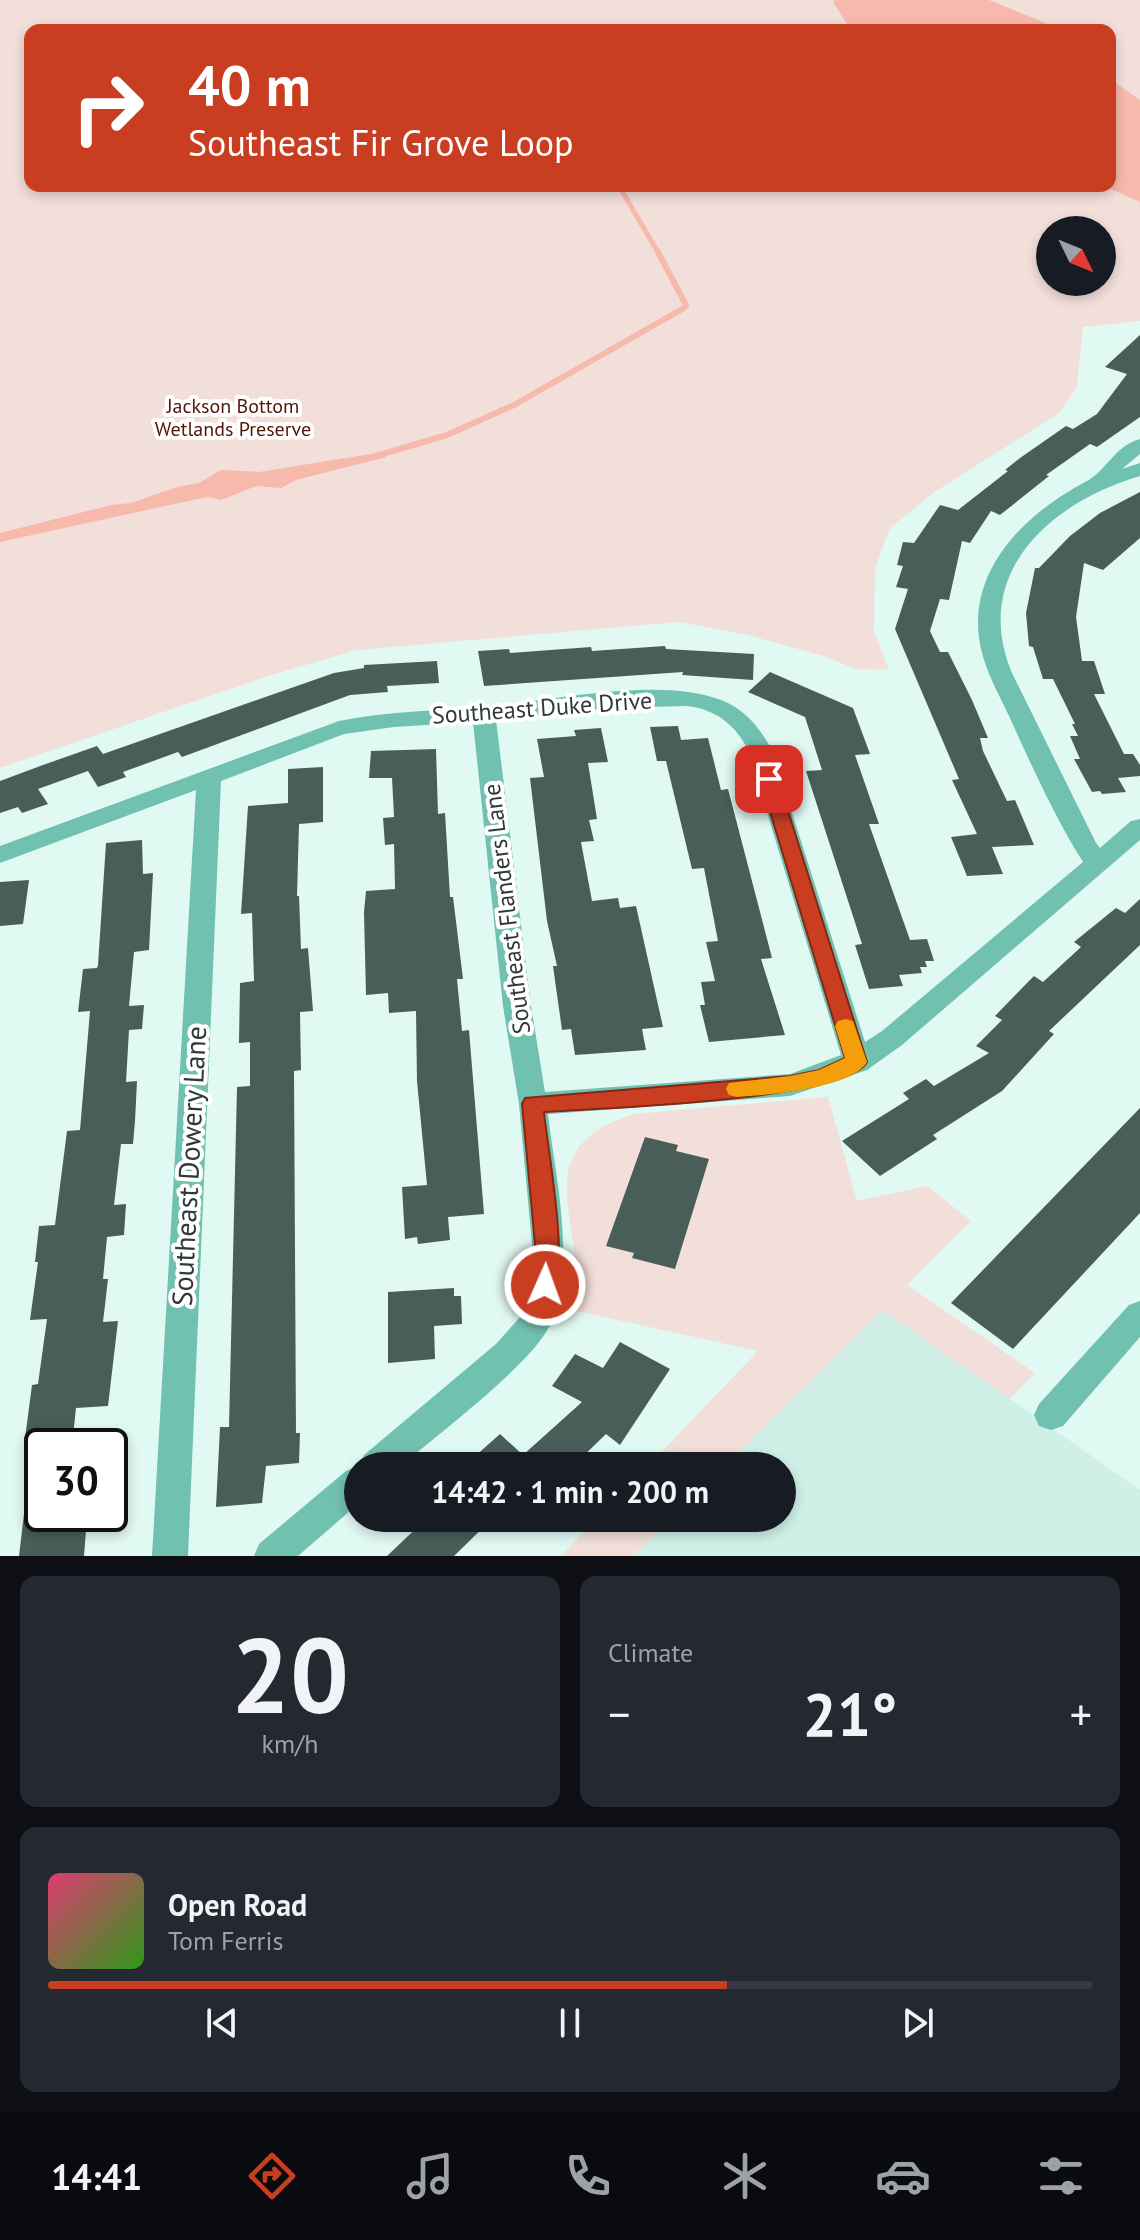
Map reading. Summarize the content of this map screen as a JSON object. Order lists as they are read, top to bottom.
{
  "streets": {
    "street": ["Southeast Duke Drive", "Southeast Flanders Lane", "Southeast Dowery Lane"]
  },
  "crossings": [
    ["Southeast Duke Drive", "Southeast Flanders Lane"],
    ["Southeast Duke Drive", "Southeast Dowery Lane"]
  ],
  "parks": ["Jackson Bottom Wetlands Preserve"],
  "north": "bottom right",
  "page": {
    "turn": ["40 m", "Southeast Fir Grove Loop"],
    "limit": "30",
    "trip": "14:42 · 1 min · 200 m",
    "tile": [
      ["20", "km/h"],
      "Climate"
    ],
    "heat": ["−", "21°", "+"],
    "song": ["Open Road", "Tom Ferris"],
    "tabs": "14:41"
  }
}
